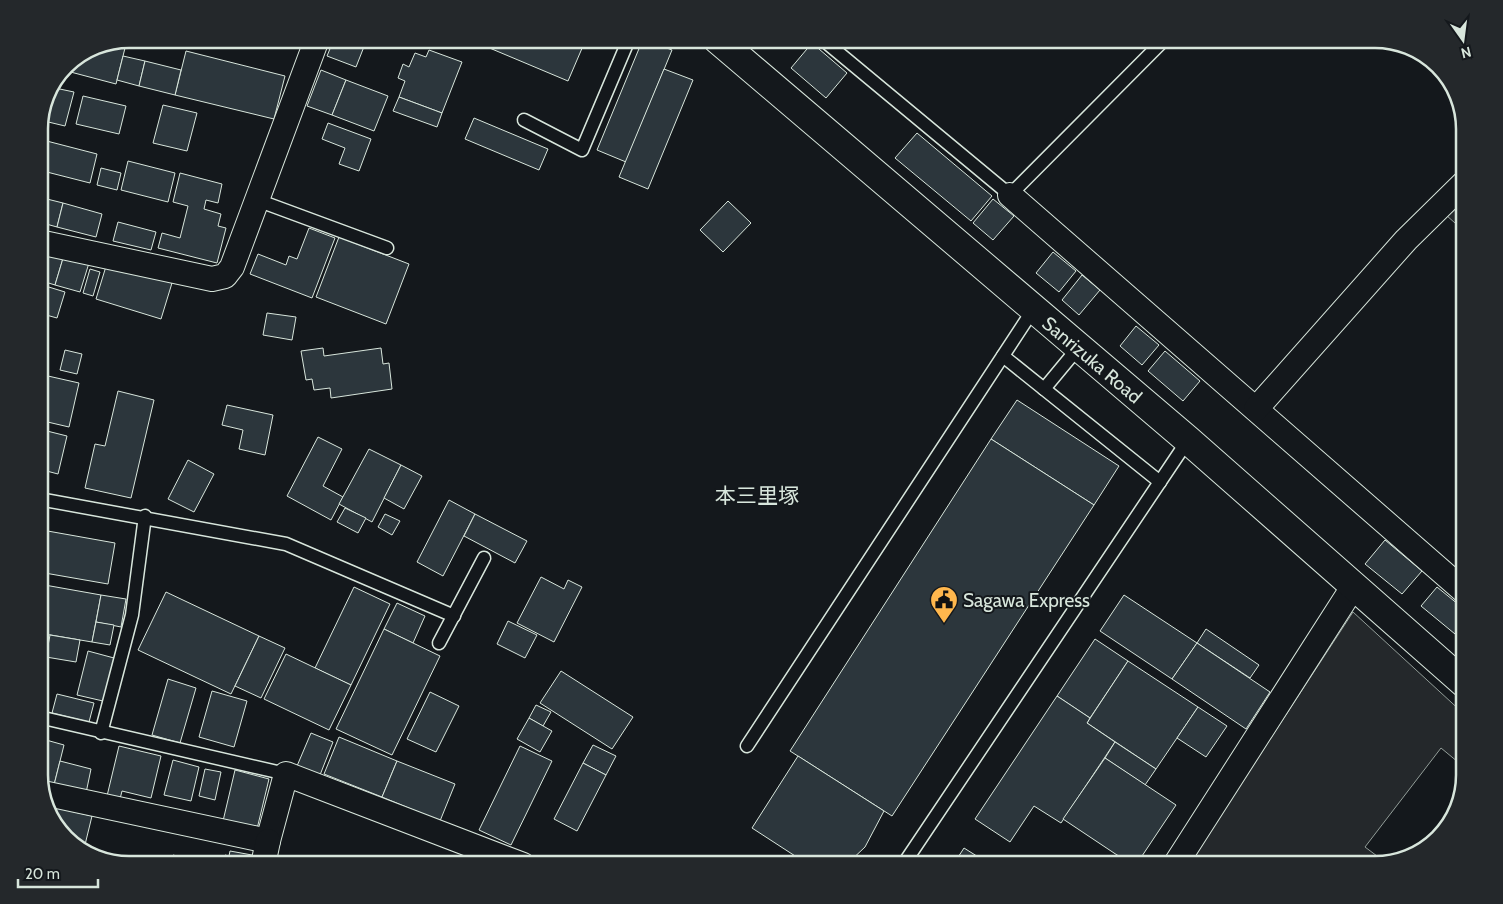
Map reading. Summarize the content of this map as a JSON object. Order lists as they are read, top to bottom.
{
  "streets": {
    "main road": ["Sanrizuka Road"]
  },
  "districts": ["本三里塚"],
  "places": {
    "public building": ["Sagawa Express"]
  },
  "scale_bar": "20 m",
  "north": "bottom"
}
